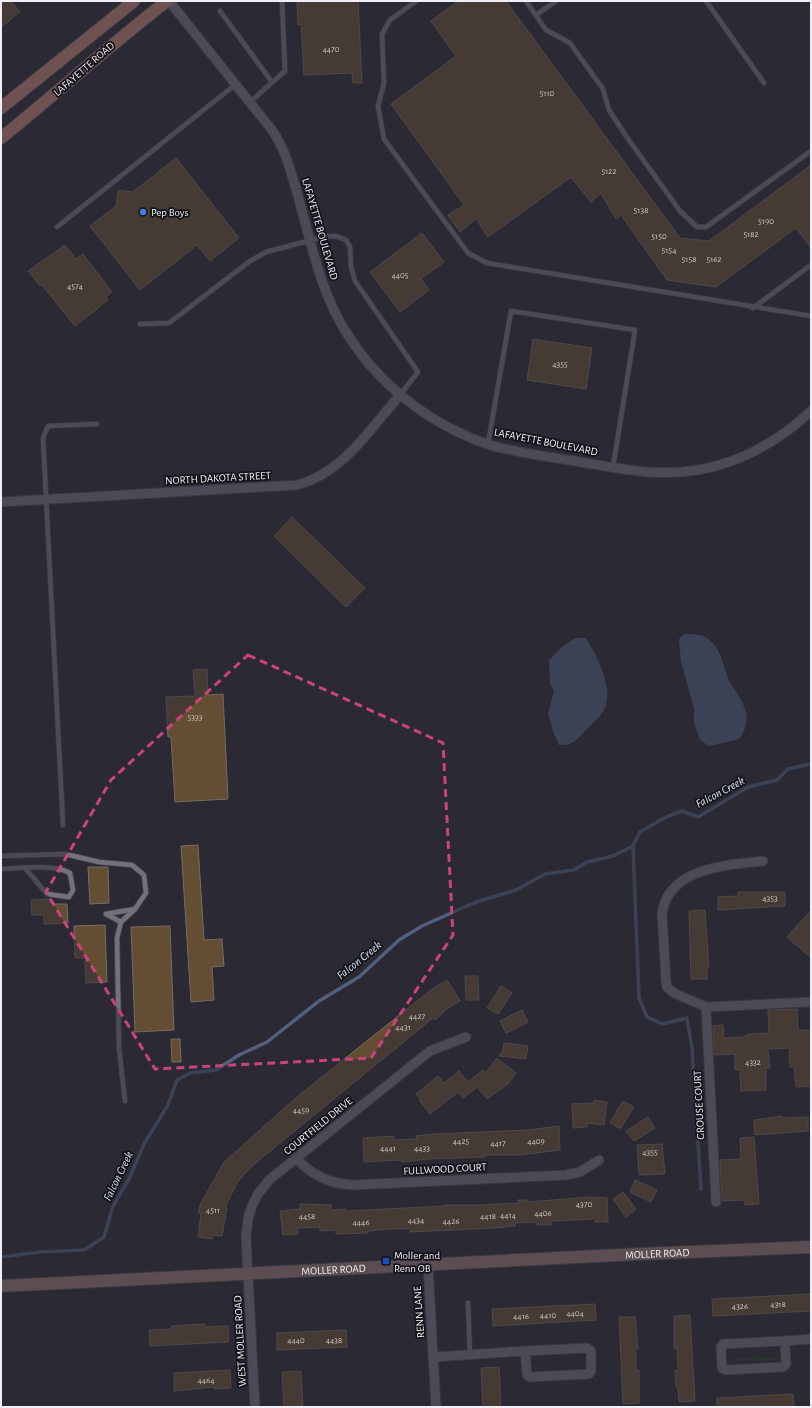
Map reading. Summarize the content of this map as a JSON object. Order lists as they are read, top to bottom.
{
  "streets": {
    "main road": ["LAFAYETTE ROAD"],
    "street": [
      "LAFAYETTE BOULEVARD",
      "NORTH DAKOTA STREET",
      "GROUSE COURT",
      "COURTFIELD DRIVE",
      "FULLWOOD COURT",
      "MOLLER ROAD",
      "RENN LANE",
      "WEST MOLLER ROAD"
    ]
  },
  "crossings": [
    ["LAFAYETTE ROAD", "LAFAYETTE BOULEVARD"],
    ["LAFAYETTE BOULEVARD", "NORTH DAKOTA STREET"],
    ["COURTFIELD DRIVE", "FULLWOOD COURT"],
    ["COURTFIELD DRIVE", "MOLLER ROAD"],
    ["COURTFIELD DRIVE", "WEST MOLLER ROAD"],
    ["MOLLER ROAD", "RENN LANE"],
    ["MOLLER ROAD", "WEST MOLLER ROAD"]
  ],
  "water": ["Falcon Creek"],
  "places": {
    "other": ["Pep Boys"],
    "transit": ["Moller and Renn OB"]
  },
  "house_numbers": [
    "4470",
    "5110",
    "5122",
    "5138",
    "5190",
    "5182",
    "5150",
    "5154",
    "5158",
    "5162",
    "4405",
    "4574",
    "4355",
    "5333",
    "4353",
    "4427",
    "4431",
    "4332",
    "4459",
    "4425",
    "4409",
    "4417",
    "4441",
    "4433",
    "4355",
    "4370",
    "4511",
    "4406",
    "4414",
    "4458",
    "4418",
    "4434",
    "4426",
    "4446",
    "4318",
    "4326",
    "4404",
    "4410",
    "4416",
    "4440",
    "4438",
    "4464"
  ]
}
